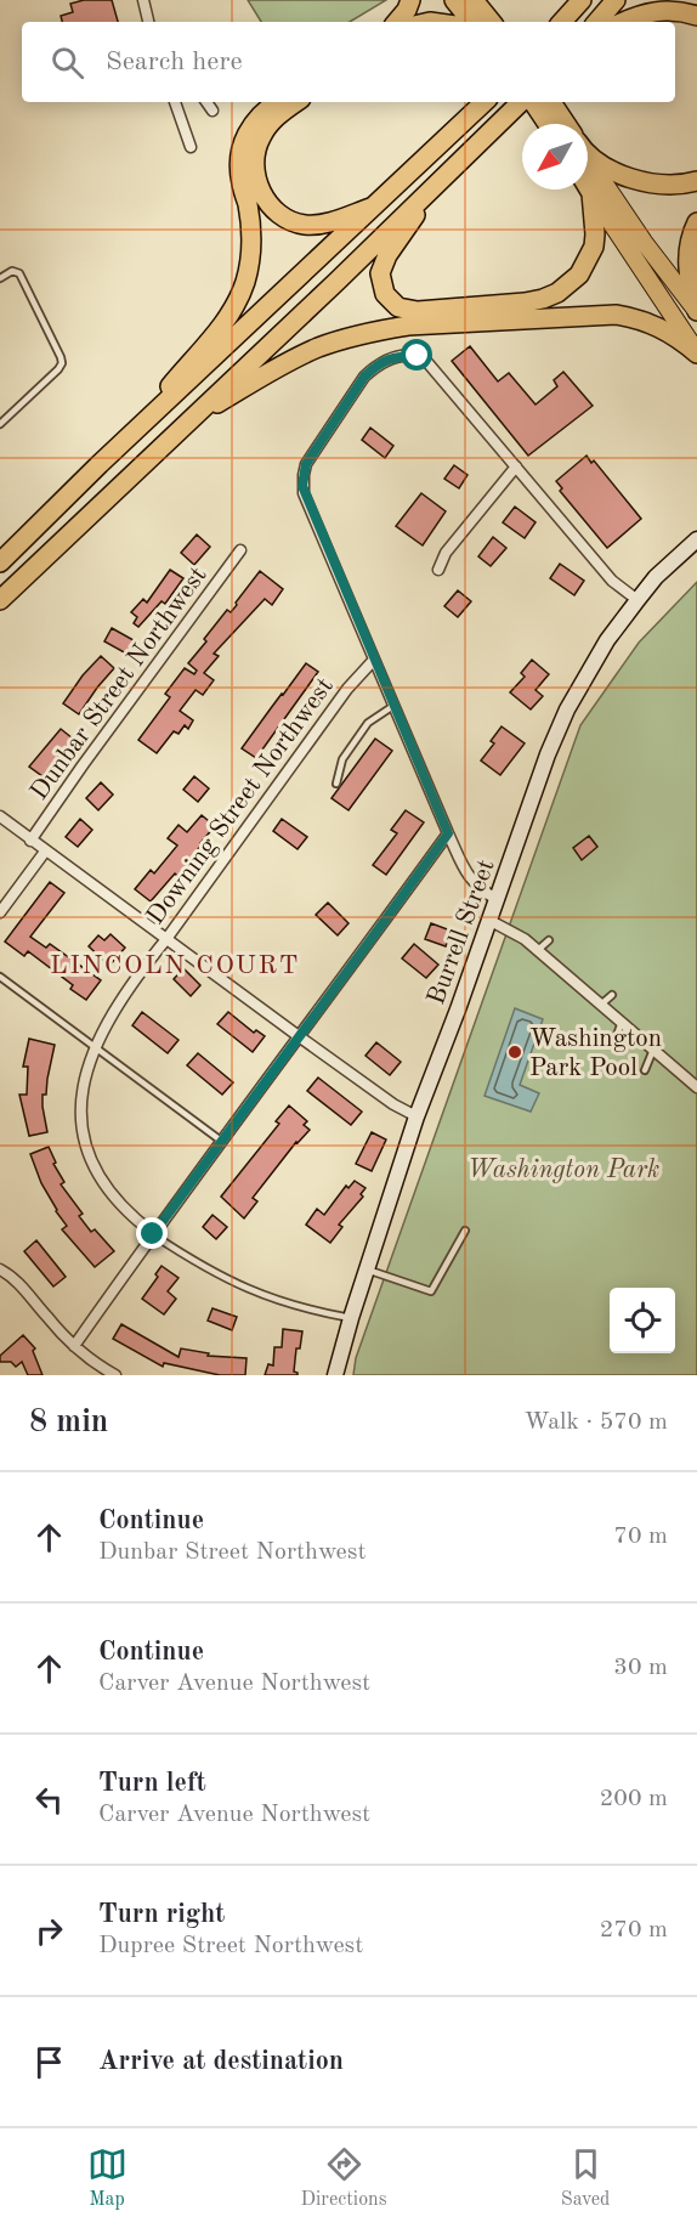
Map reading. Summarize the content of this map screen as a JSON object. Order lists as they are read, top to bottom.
{
  "streets": {
    "street": ["Dunbar Street Northwest", "Downing Street Northwest", "Burrell Street"]
  },
  "districts": ["LINCOLN COURT"],
  "parks": ["Washington Park"],
  "places": ["Washington Park Pool"],
  "north": "bottom left",
  "page": {
    "search": "Search here",
    "heading": ["8 min", "Walk · 570 m"],
    "list": [
      ["Continue", "Dunbar Street Northwest", "70 m"],
      ["Continue", "Carver Avenue Northwest", "30 m"],
      ["Turn left", "Carver Avenue Northwest", "200 m"],
      ["Turn right", "Dupree Street Northwest", "270 m"],
      "Arrive at destination"
    ],
    "nav": ["Map", "Directions", "Saved"]
  }
}
